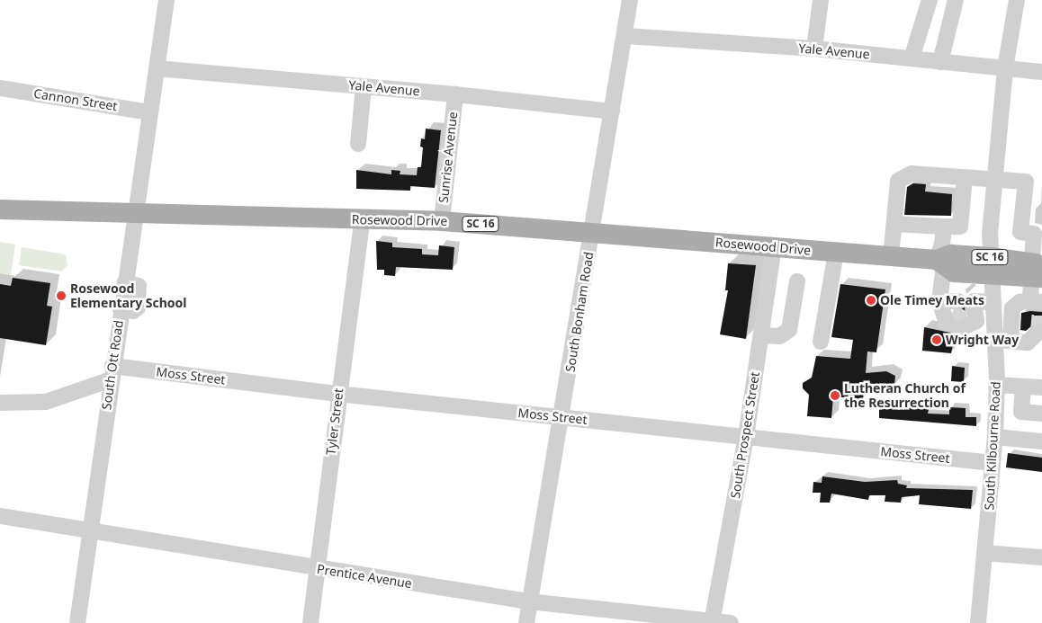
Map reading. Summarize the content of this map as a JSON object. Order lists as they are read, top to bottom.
{
  "streets": {
    "main road": ["Rosewood Drive", "SC 16"],
    "street": [
      "Yale Avenue",
      "Cannon Street",
      "Sunrise Avenue",
      "South Bonham Road",
      "South Ott Road",
      "Moss Street",
      "Tyler Street",
      "South Prospect Street",
      "South Kilbourne Road",
      "Prentice Avenue"
    ]
  },
  "crossings": [
    ["Yale Avenue", "Sunrise Avenue"],
    ["Yale Avenue", "South Bonham Road"],
    ["Yale Avenue", "South Ott Road"],
    ["Yale Avenue", "South Kilbourne Road"],
    ["Cannon Street", "South Ott Road"],
    ["Sunrise Avenue", "Rosewood Drive"],
    ["Rosewood Drive", "South Bonham Road"],
    ["Rosewood Drive", "South Ott Road"],
    ["Rosewood Drive", "Tyler Street"],
    ["Rosewood Drive", "South Prospect Street"],
    ["Rosewood Drive", "South Kilbourne Road"],
    ["South Bonham Road", "Moss Street"],
    ["South Bonham Road", "Prentice Avenue"],
    ["South Ott Road", "Moss Street"],
    ["South Ott Road", "Prentice Avenue"],
    ["Moss Street", "Tyler Street"],
    ["Moss Street", "South Prospect Street"],
    ["Moss Street", "South Kilbourne Road"],
    ["Tyler Street", "Prentice Avenue"],
    ["South Prospect Street", "Prentice Avenue"]
  ],
  "places": [
    "Rosewood Elementary School",
    "Ole Timey Meats",
    "Wright Way",
    "Lutheran Church of the Resurrection"
  ]
}
